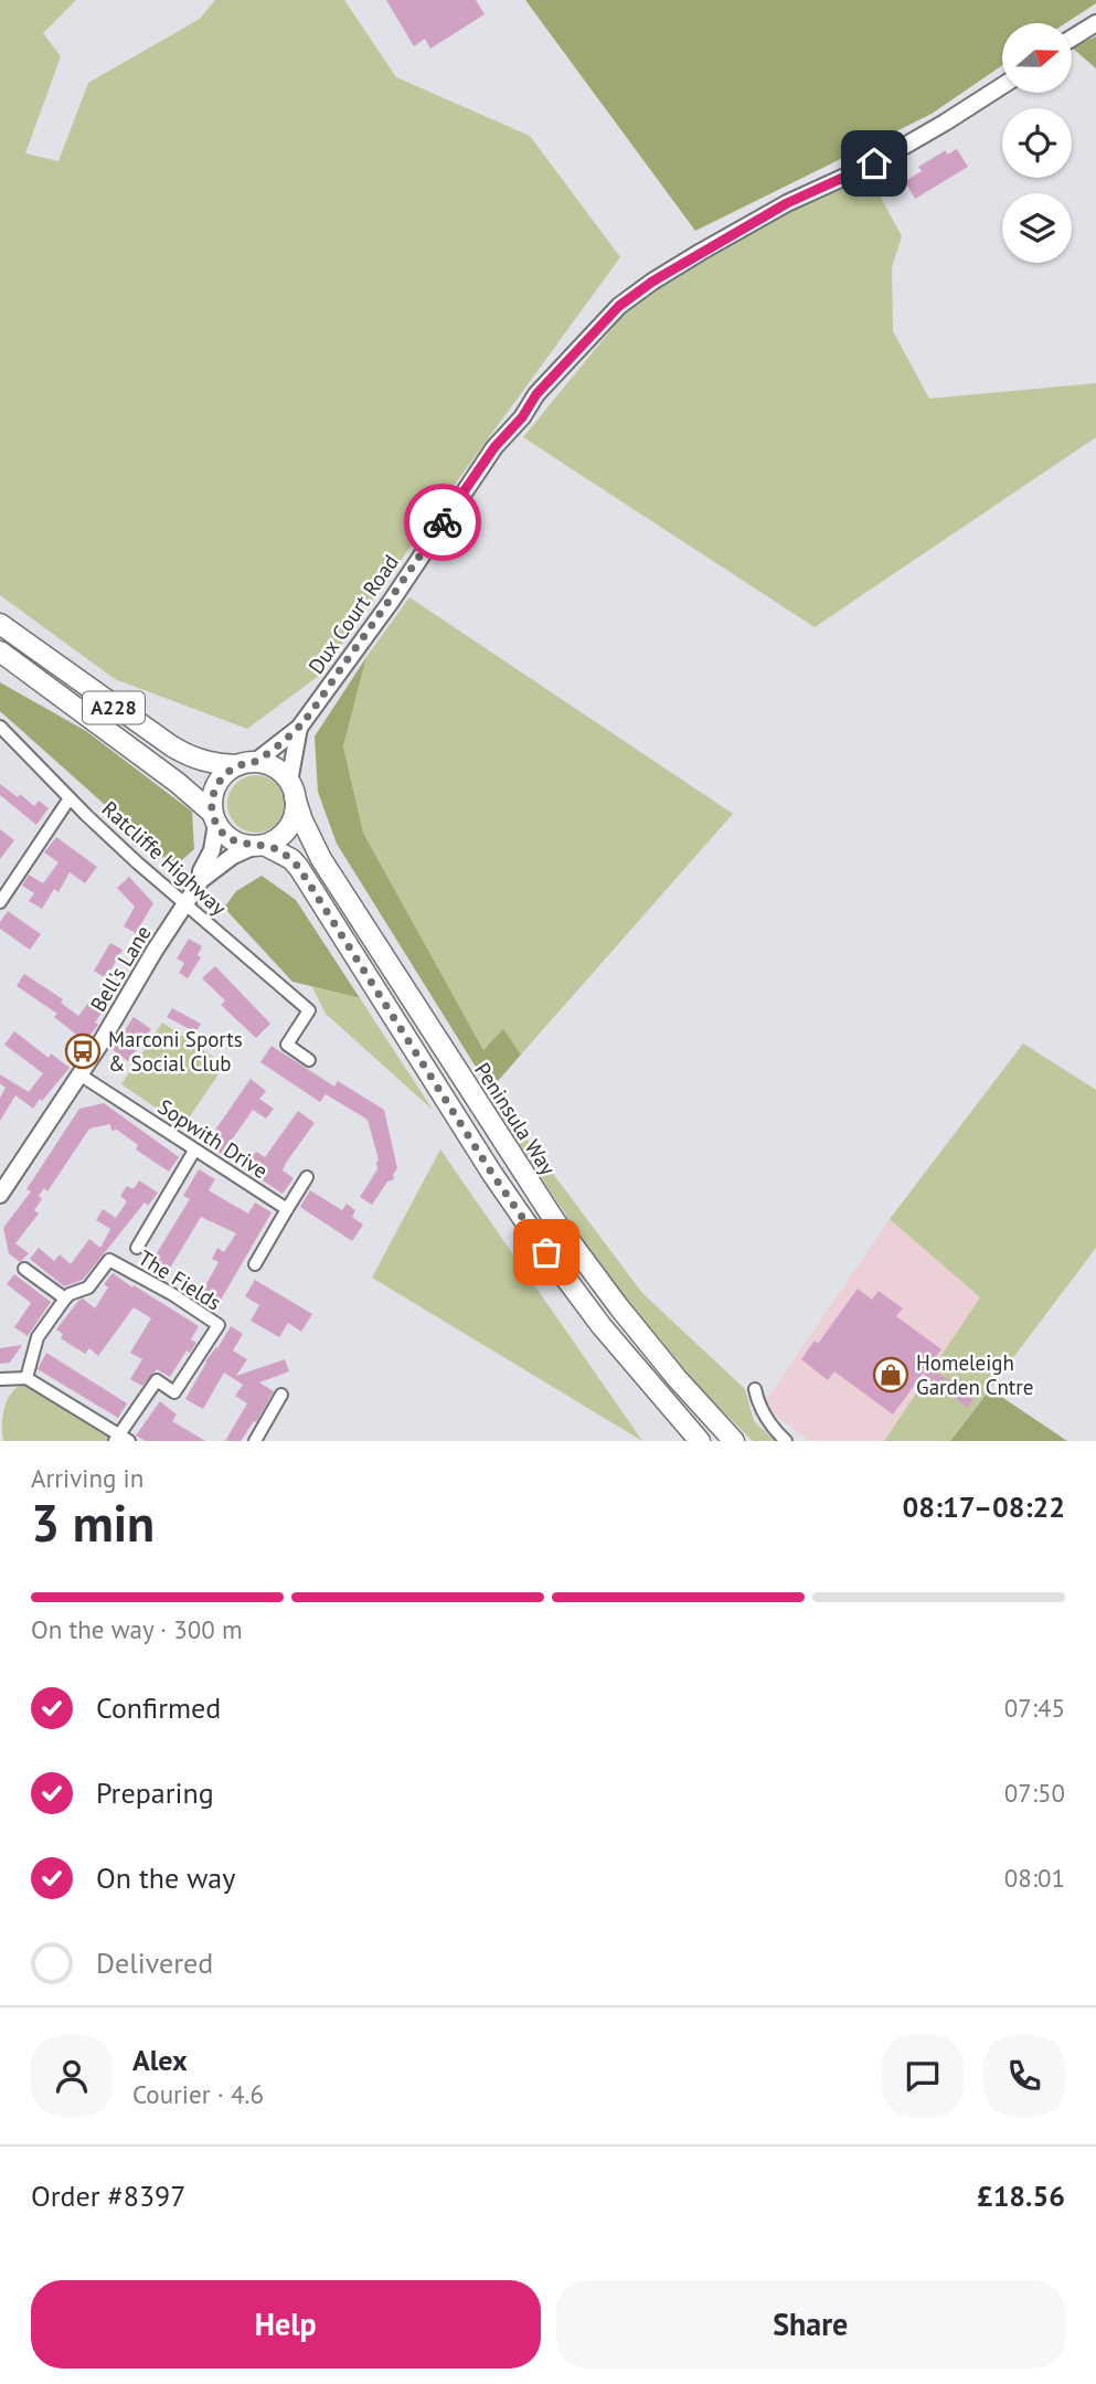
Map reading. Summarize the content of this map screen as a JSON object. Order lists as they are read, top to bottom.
{
  "streets": {
    "main road": ["A228", "Peninsula Way"],
    "street": [
      "Dux Court Road",
      "Ratcliffe Highway",
      "Bell's Lane",
      "Sopwith Drive",
      "The Fields"
    ]
  },
  "crossings": [
    ["Dux Court Road", "A228"],
    ["Dux Court Road", "Bell's Lane"],
    ["Dux Court Road", "Peninsula Way"],
    ["A228", "Bell's Lane"],
    ["A228", "Peninsula Way"],
    ["Ratcliffe Highway", "Bell's Lane"],
    ["Bell's Lane", "Peninsula Way"],
    ["Bell's Lane", "Sopwith Drive"]
  ],
  "places": {
    "bus stop": ["Marconi Sports & Social Club"],
    "shop": ["Homeleigh Garden Cntre"]
  },
  "north": "right",
  "page": {
    "heading": ["3 min", "Arriving in", "08:17–08:22"],
    "panel": [
      "Alex",
      "Courier · 4.6",
      "Order #8397",
      "£18.56"
    ],
    "bar": "On the way · 300 m",
    "list": [
      ["Confirmed", "07:45"],
      ["Preparing", "07:50"],
      ["On the way", "08:01"],
      "Delivered"
    ],
    "buttons": ["Help", "Share"]
  }
}
